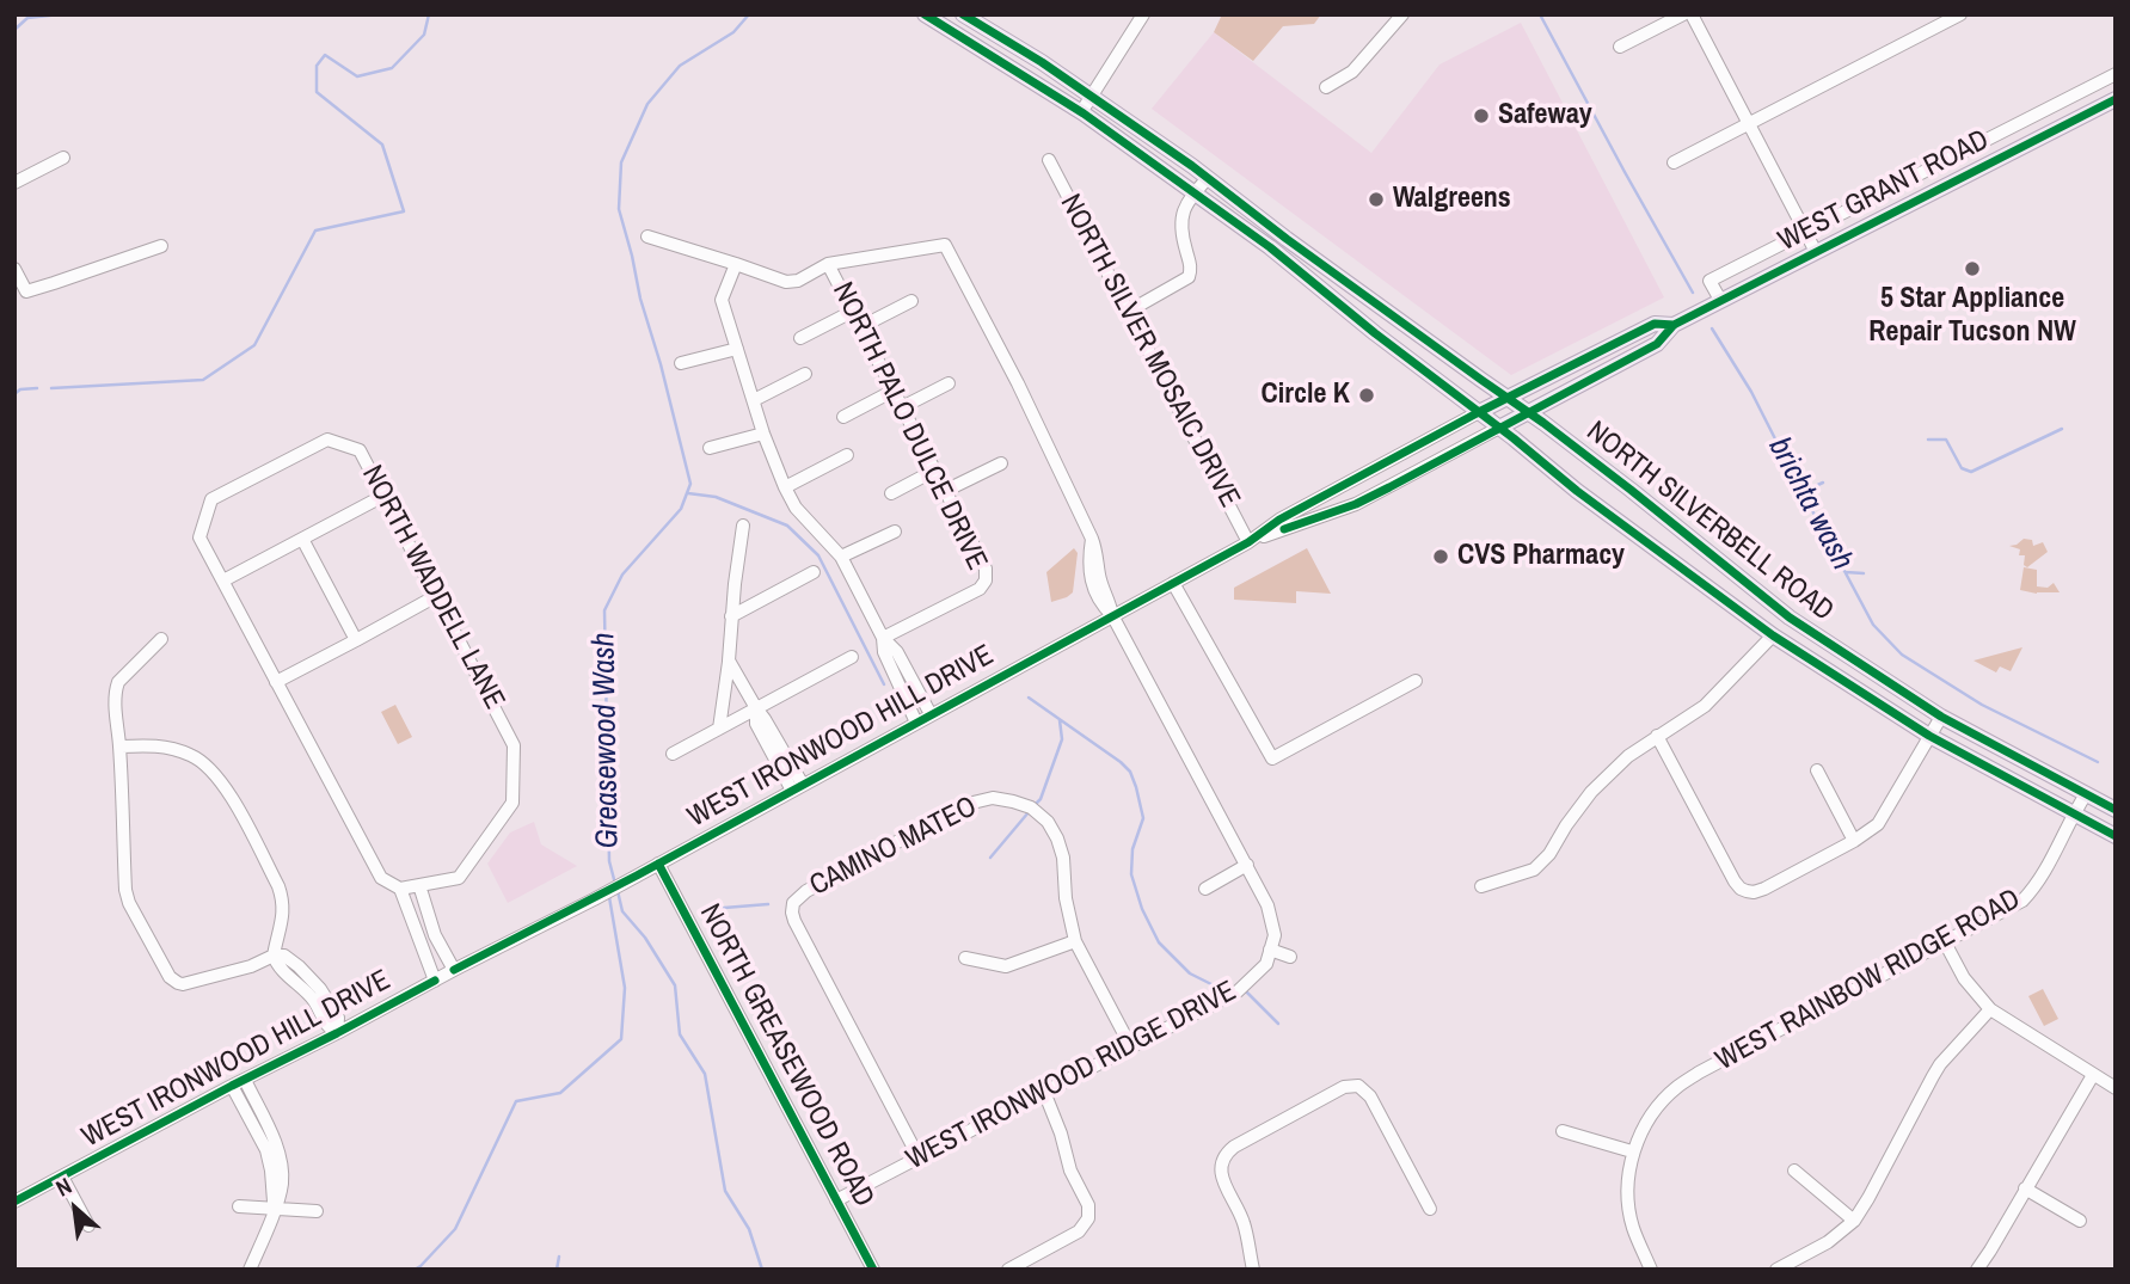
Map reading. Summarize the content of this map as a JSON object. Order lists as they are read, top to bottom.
{
  "streets": {
    "main road": ["WEST GRANT ROAD", "NORTH SILVERBELL ROAD"],
    "street": [
      "NORTH SILVER MOSAIC DRIVE",
      "NORTH PALO DULCE DRIVE",
      "NORTH WADDELL LANE",
      "WEST IRONWOOD HILL DRIVE",
      "CAMINO MATEO",
      "WEST RAINBOW RIDGE ROAD",
      "NORTH GREASEWOOD ROAD",
      "WEST IRONWOOD RIDGE DRIVE"
    ]
  },
  "crossings": [
    ["WEST GRANT ROAD", "NORTH SILVERBELL ROAD"],
    ["WEST GRANT ROAD", "WEST IRONWOOD HILL DRIVE"],
    ["NORTH SILVER MOSAIC DRIVE", "WEST IRONWOOD HILL DRIVE"],
    ["NORTH SILVERBELL ROAD", "WEST IRONWOOD HILL DRIVE"],
    ["NORTH SILVERBELL ROAD", "WEST RAINBOW RIDGE ROAD"],
    ["NORTH WADDELL LANE", "WEST IRONWOOD HILL DRIVE"],
    ["WEST IRONWOOD HILL DRIVE", "NORTH GREASEWOOD ROAD"],
    ["CAMINO MATEO", "WEST IRONWOOD RIDGE DRIVE"],
    ["NORTH GREASEWOOD ROAD", "WEST IRONWOOD RIDGE DRIVE"]
  ],
  "water": ["brichta wash", "Greasewood Wash"],
  "places": [
    "Safeway",
    "Walgreens",
    "5 Star Appliance Repair Tucson NW",
    "Circle K",
    "CVS Pharmacy"
  ],
  "north": "top left"
}
